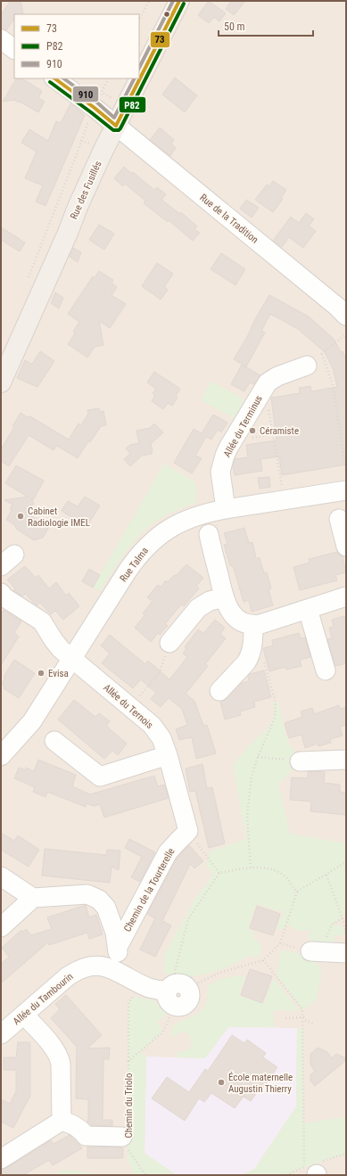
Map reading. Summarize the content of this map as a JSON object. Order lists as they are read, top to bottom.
{
  "streets": {
    "main road": ["Rue des Fusillés"],
    "street": [
      "Rue de la Tradition",
      "Allée du Terminus",
      "Rue Talma",
      "Allée du Ternois",
      "Chemin de la Tourterelle",
      "Allée du Tambourin"
    ],
    "path": ["Chemin du Triolo"]
  },
  "crossings": [
    ["Rue des Fusillés", "Rue de la Tradition"],
    ["Allée du Terminus", "Rue Talma"],
    ["Rue Talma", "Allée du Ternois"],
    ["Allée du Tambourin", "Chemin du Triolo"]
  ],
  "places": [
    "Céramiste",
    "Cabinet Radiologie IMEL",
    "Evisa",
    "École maternelle Augustin Thierry"
  ],
  "lines": ["transit line 73", "transit line 910", "transit line P82"],
  "legend": ["73", "P82", "910"],
  "scale_bar": "50 m"
}
